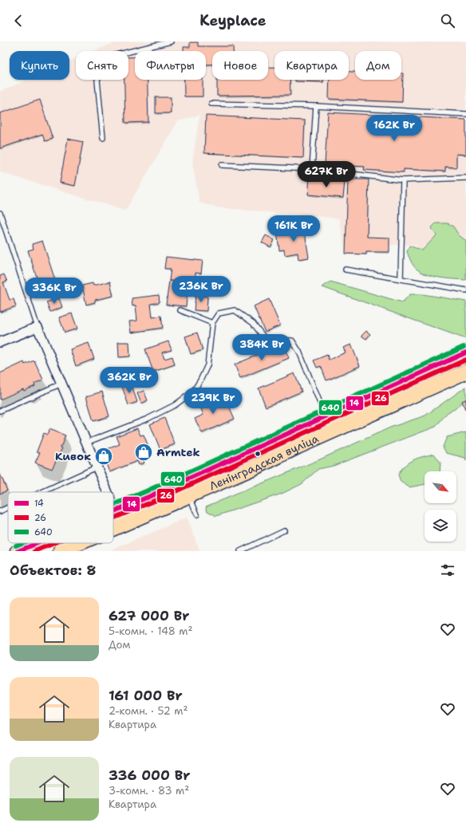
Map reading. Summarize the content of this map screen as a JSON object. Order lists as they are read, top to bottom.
{
  "streets": {
    "main road": ["Ленінградская вуліца"]
  },
  "places": {
    "shop": ["Armtek", "Кивок"]
  },
  "lines": ["transit line 640", "transit line 14", "transit line 26"],
  "legend": ["14", "26", "640"],
  "north": "bottom right",
  "page": {
    "header": "Keyplace",
    "chip": [
      "Купить",
      "Снять",
      "Фильтры",
      "Новое",
      "Квартира",
      "Дом"
    ],
    "price": [
      "162K Br",
      "627K Br",
      "161K Br",
      "236K Br",
      "336K Br",
      "384K Br",
      "362K Br",
      "239K Br"
    ],
    "heading": "Объектов: 8",
    "list": [
      {
        "name": "627 000 Br",
        "note": "5-комн. · 148 m² · Дом"
      },
      {
        "name": "161 000 Br",
        "note": "2-комн. · 52 m² · Квартира"
      },
      {
        "name": "336 000 Br",
        "note": "3-комн. · 83 m² · Квартира"
      }
    ]
  }
}
